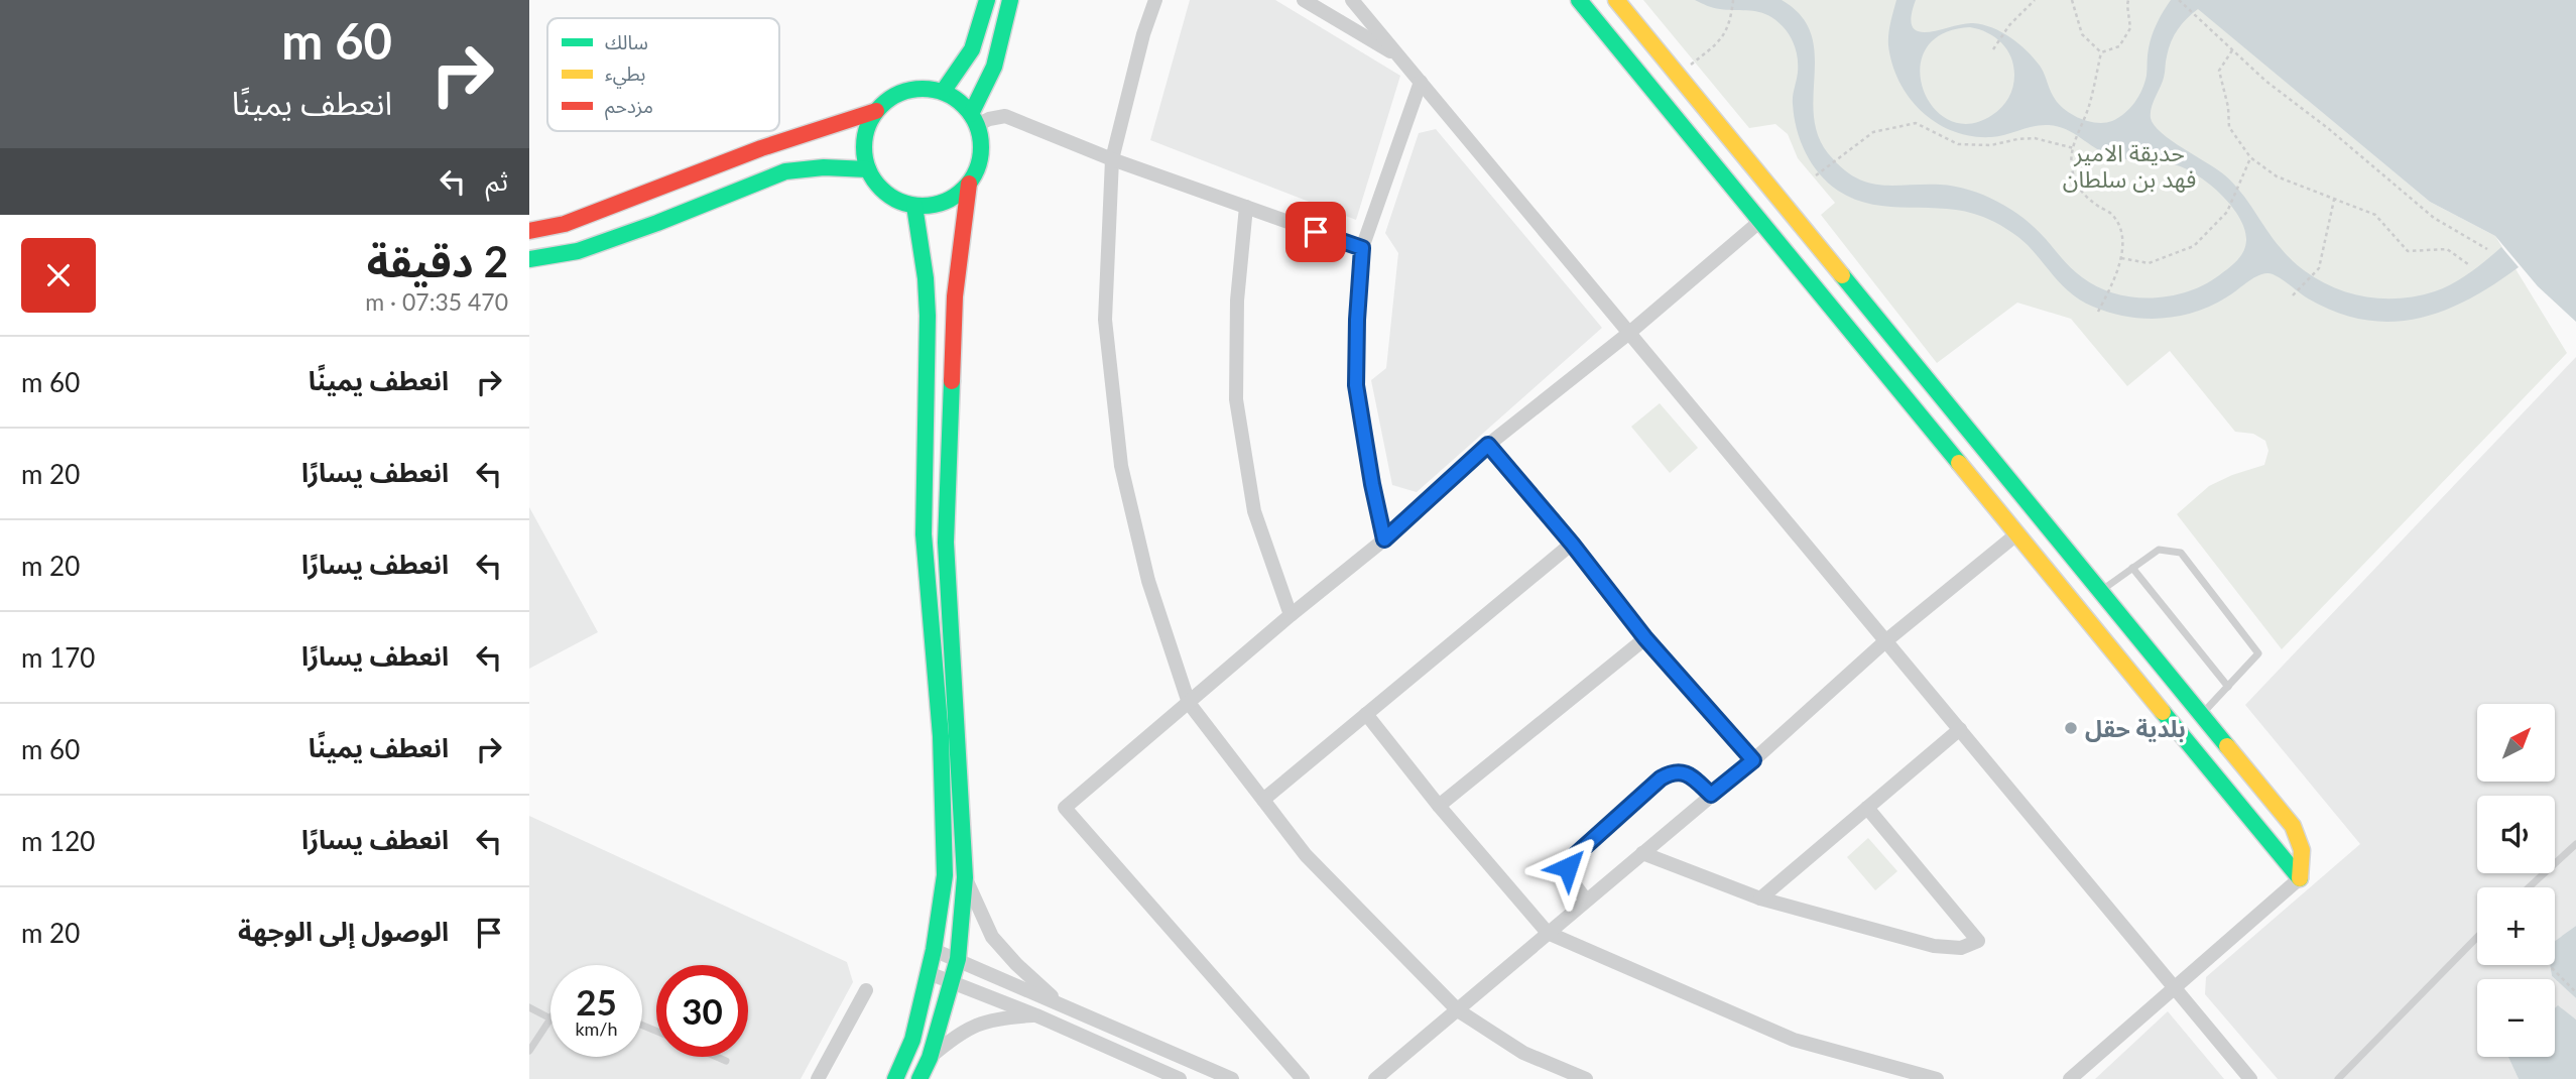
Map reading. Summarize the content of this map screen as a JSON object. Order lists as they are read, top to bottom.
{
  "parks": ["حديقة الامير فهد بن سلطان"],
  "places": ["بلدية حقل"],
  "legend": ["سالك", "بطيء", "مزدحم"],
  "north": "top right",
  "page": {
    "turn": ["60 m", "انعطف يمينًا"],
    "then": "ثم",
    "heading": ["2 دقيقة", "470 m · 07:35"],
    "list": [
      {
        "name": "انعطف يمينًا",
        "value": "60 m"
      },
      {
        "name": "انعطف يسارًا",
        "value": "20 m"
      },
      {
        "name": "انعطف يسارًا",
        "value": "20 m"
      },
      {
        "name": "انعطف يسارًا",
        "value": "170 m"
      },
      {
        "name": "انعطف يمينًا",
        "value": "60 m"
      },
      {
        "name": "انعطف يسارًا",
        "value": "120 m"
      },
      {
        "name": "الوصول إلى الوجهة",
        "value": "20 m"
      }
    ],
    "map_buttons": ["+", "−"],
    "speed": "25 km/h",
    "limit": "30"
  }
}
